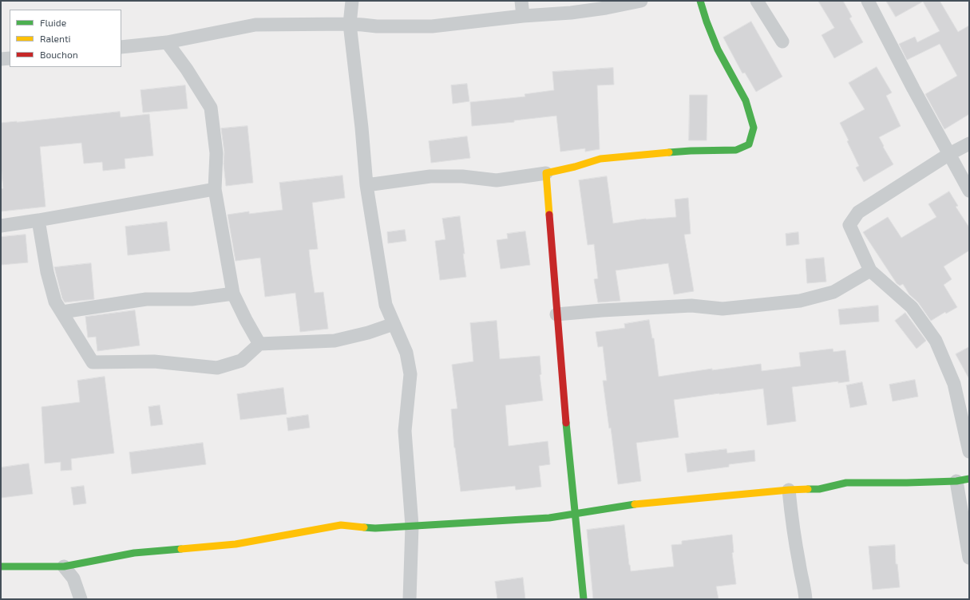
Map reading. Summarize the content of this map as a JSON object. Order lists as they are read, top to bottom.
{
  "legend": ["Fluide", "Ralenti", "Bouchon"]
}
